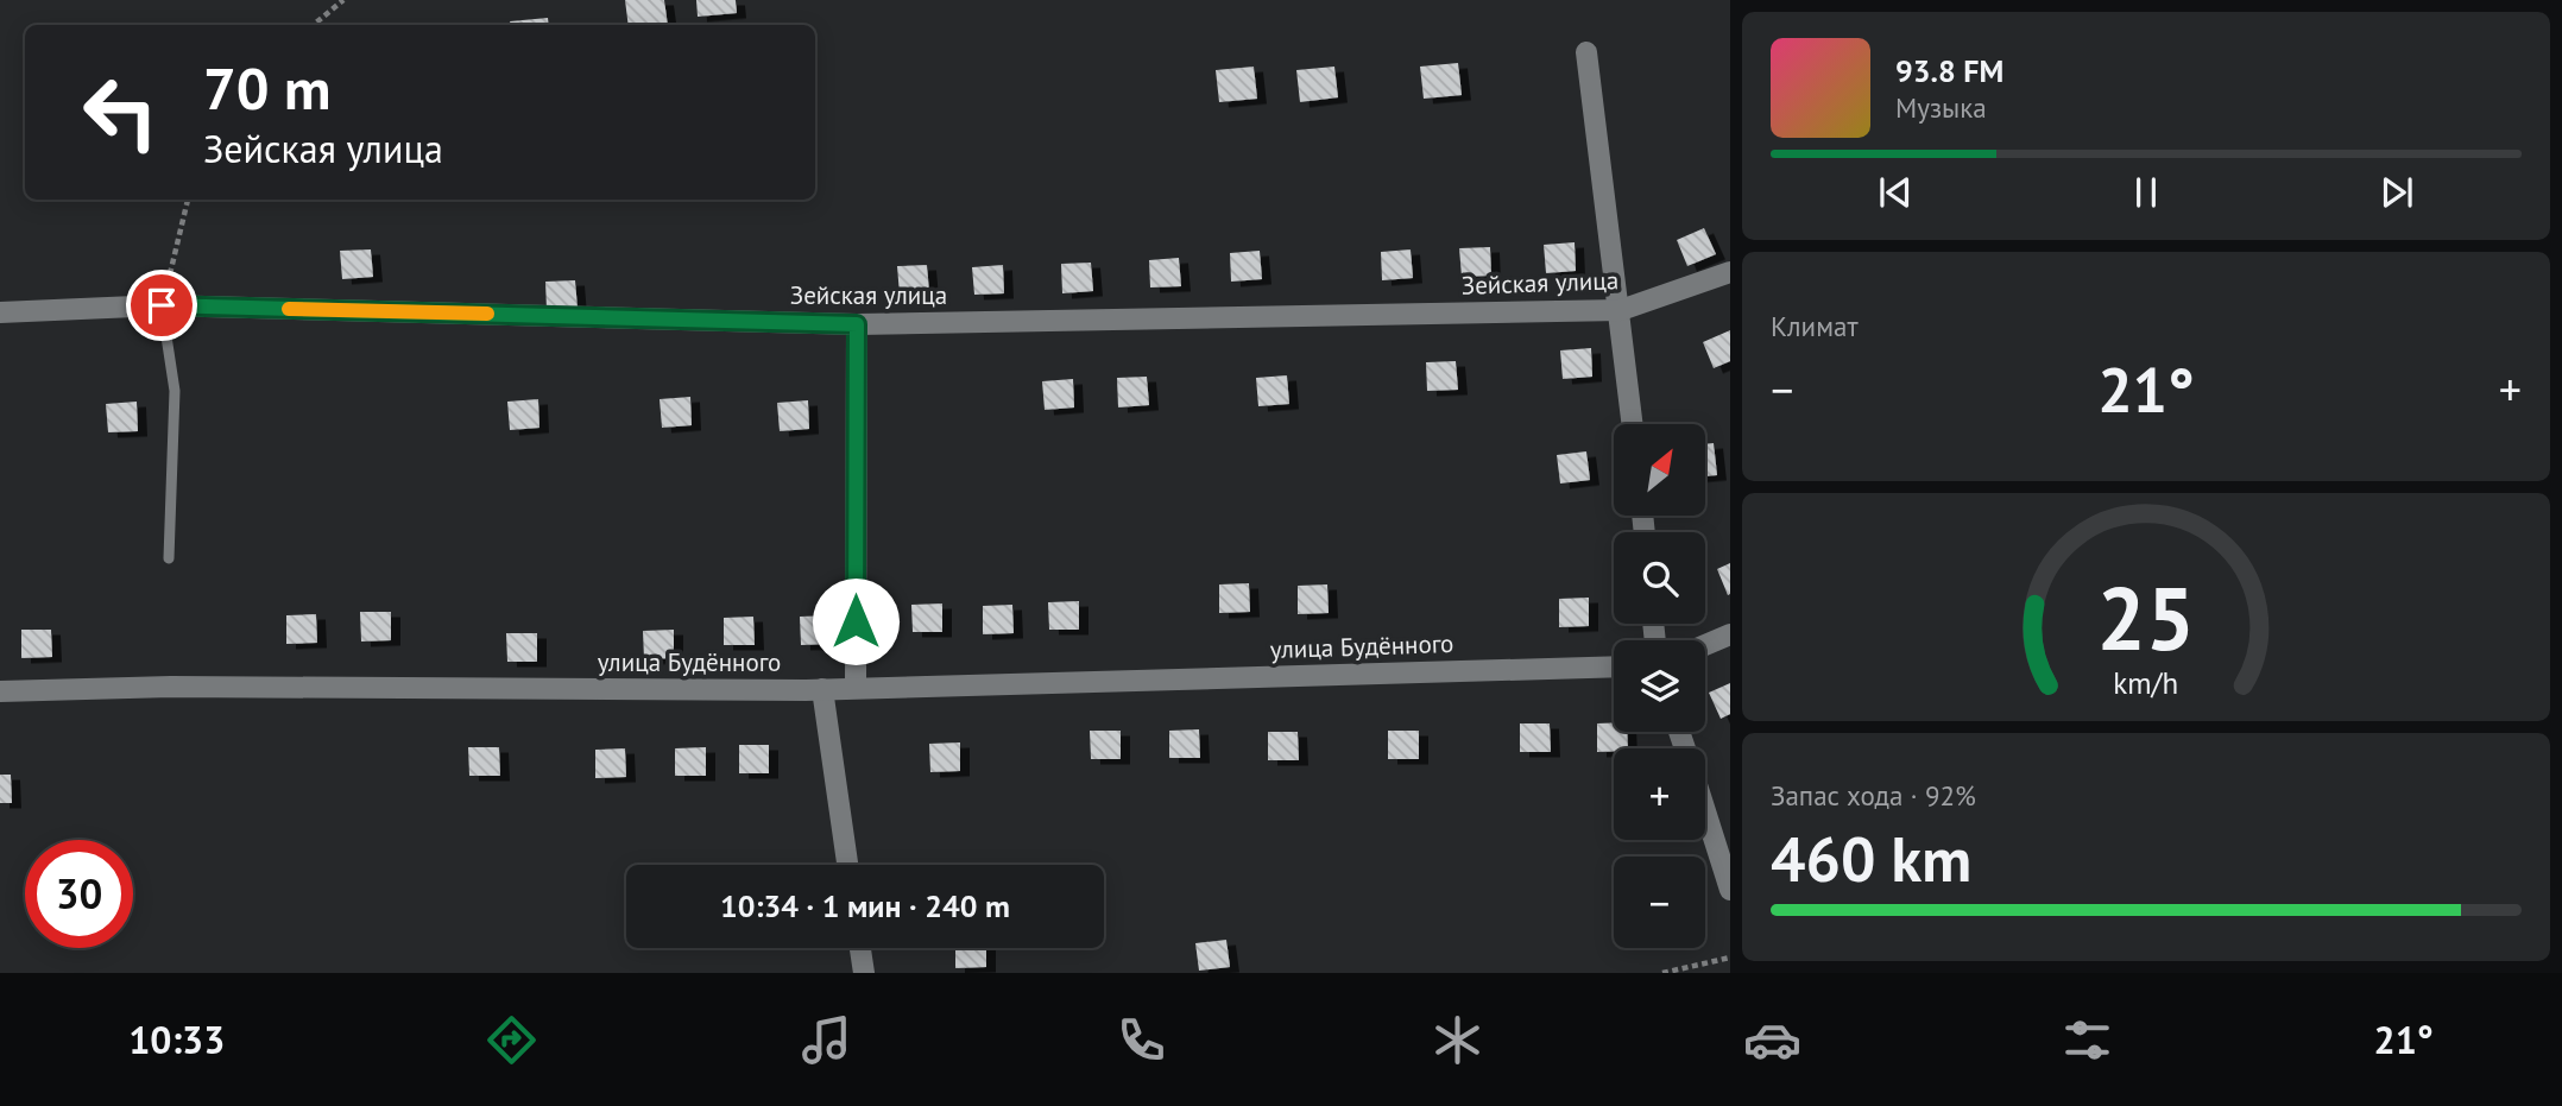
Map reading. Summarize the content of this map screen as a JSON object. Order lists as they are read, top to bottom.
{
  "streets": {
    "street": ["Зейская улица", "улица Будённого"]
  },
  "north": "top right",
  "page": {
    "turn": ["70 m", "Зейская улица"],
    "song": ["93.8 FM", "Музыка"],
    "tile": [
      "Климат",
      ["Запас хода · 92%", "460 km"]
    ],
    "heat": ["−", "21°", "+"],
    "map_buttons": ["+", "−"],
    "limit": "30",
    "trip": "10:34 · 1 мин · 240 m",
    "tabs": ["10:33", "21°"],
    "gauge": ["25", "km/h"]
  }
}
